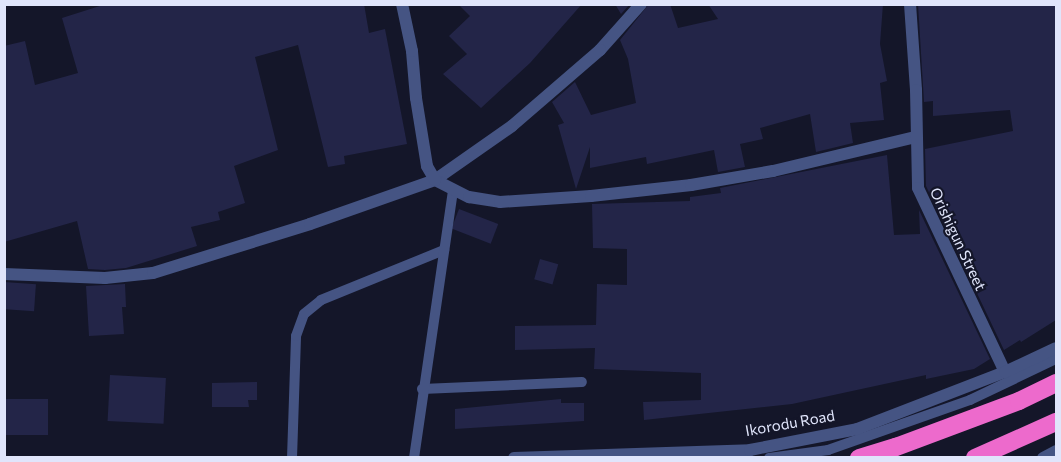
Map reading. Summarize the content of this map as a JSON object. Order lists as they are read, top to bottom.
{
  "streets": {
    "street": ["Orishigun Street", "Ikorodu Road"]
  },
  "crossings": [
    ["Orishigun Street", "Ikorodu Road"]
  ]
}
